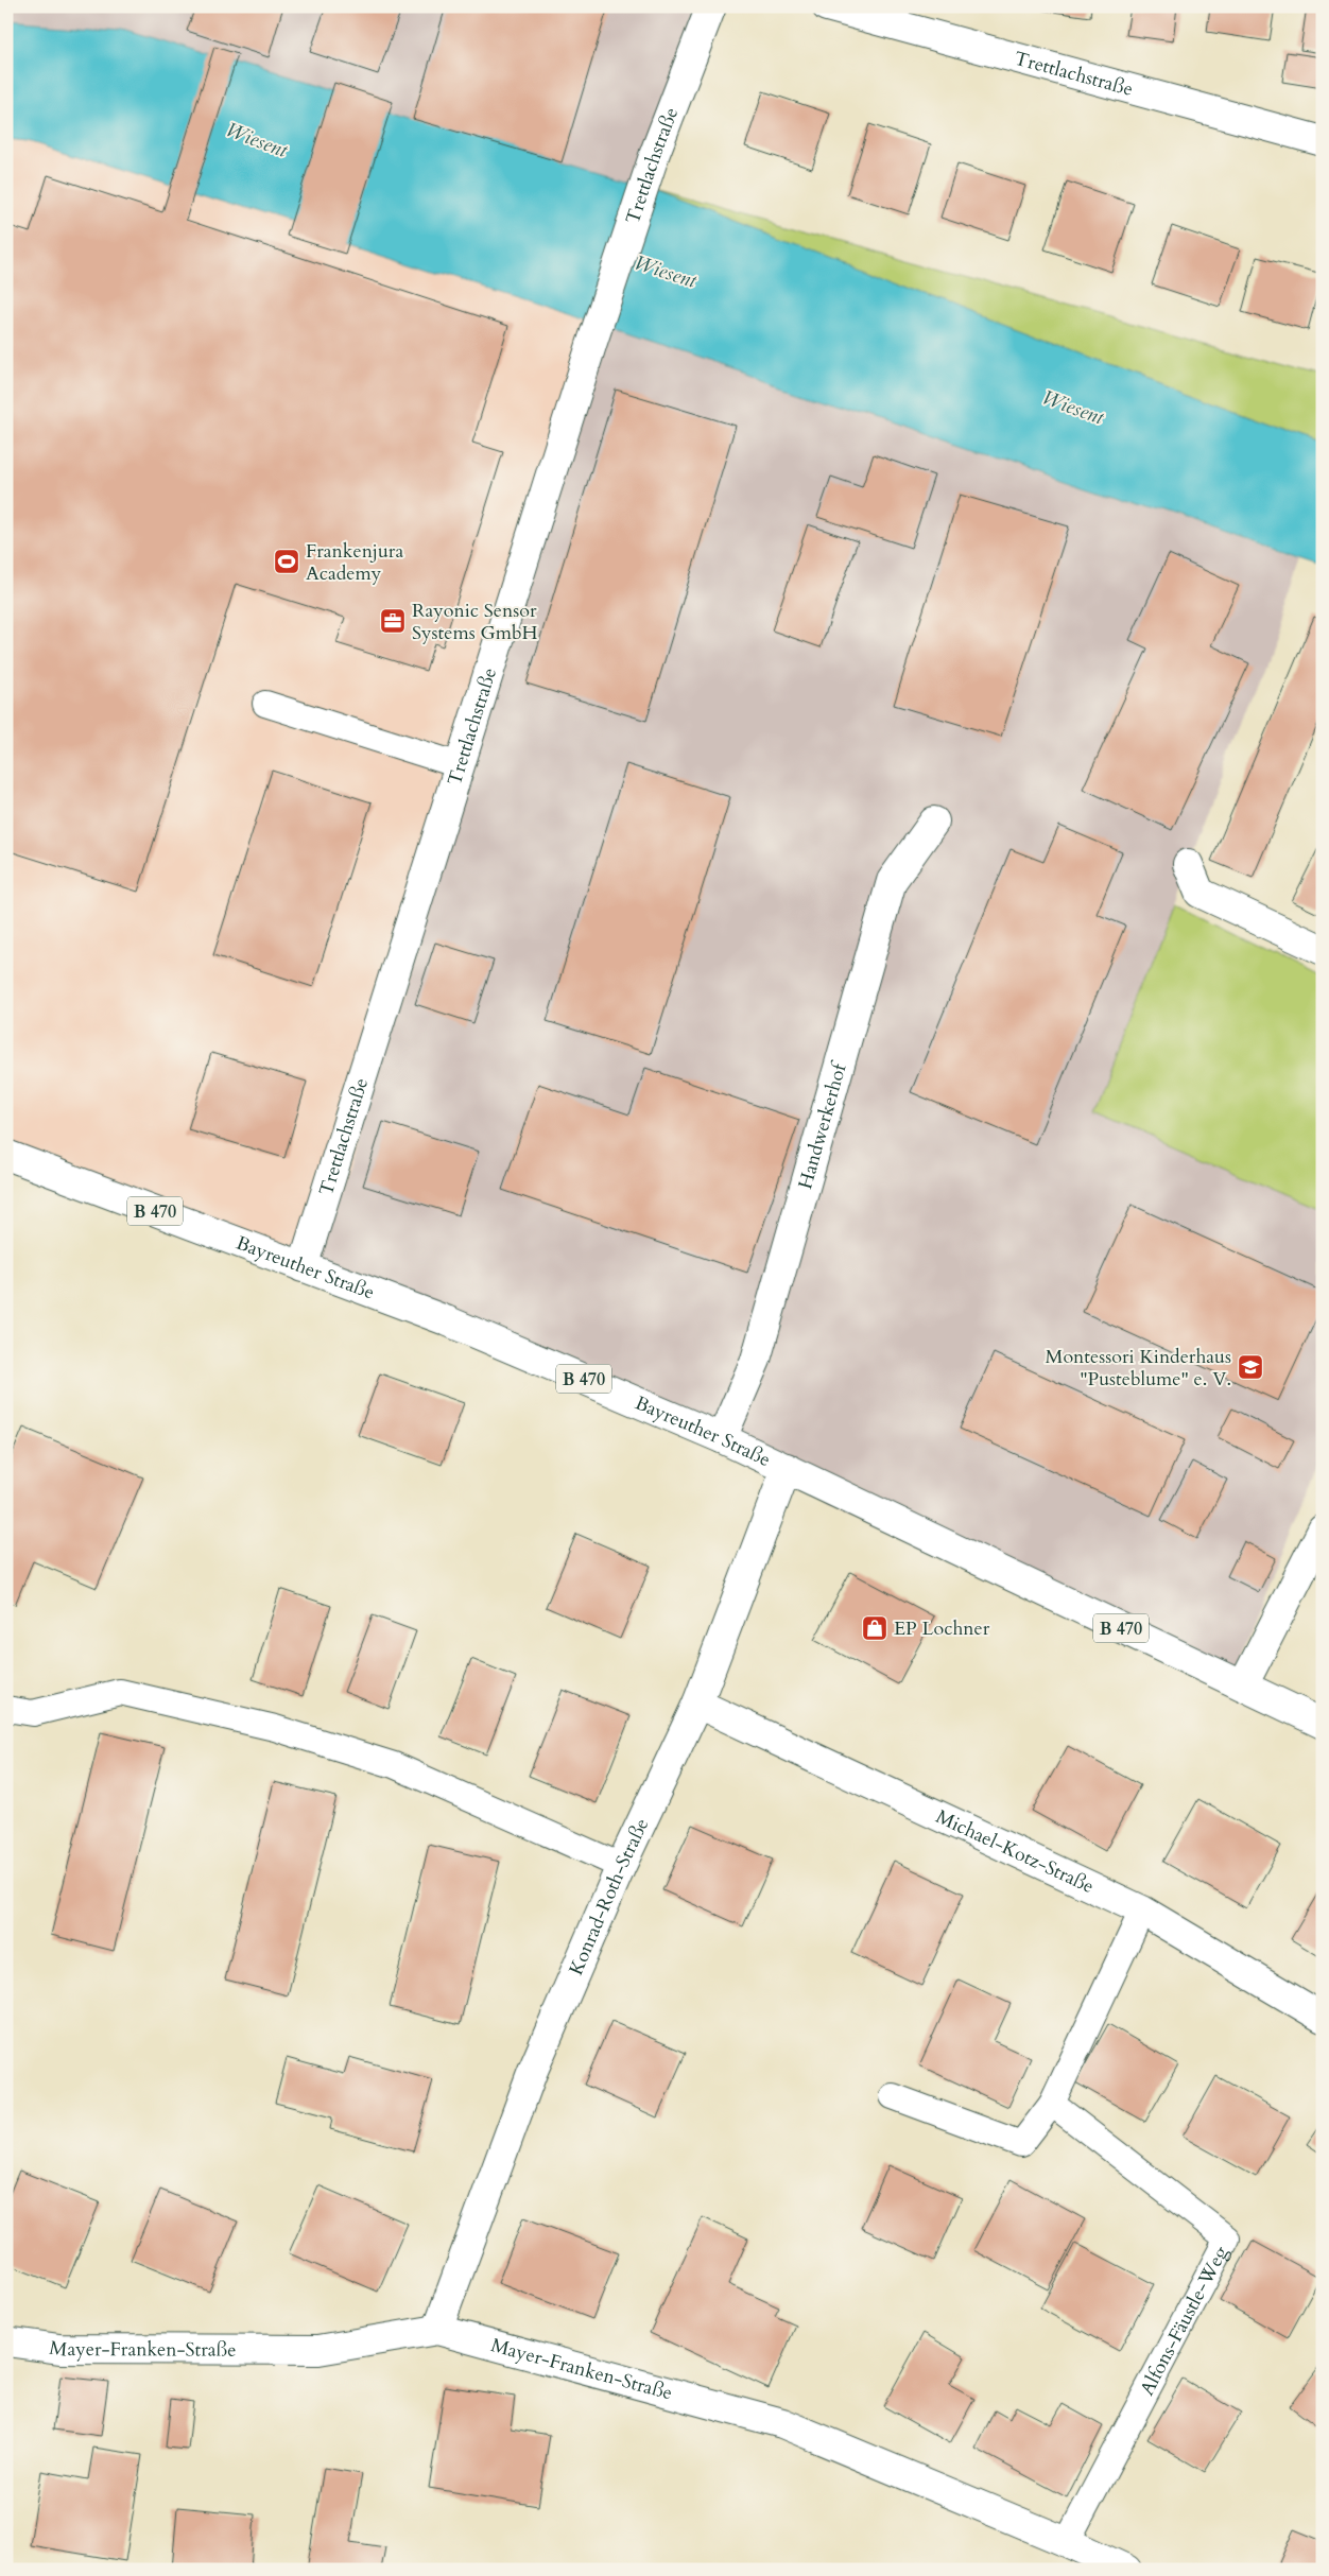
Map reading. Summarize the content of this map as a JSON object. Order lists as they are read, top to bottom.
{
  "streets": {
    "street": [
      "Trettlachstraße",
      "Handwerkerhof",
      "B 470",
      "Bayreuther Straße",
      "Michael-Kotz-Straße",
      "Konrad-Roth-Straße",
      "Mayer-Franken-Straße"
    ],
    "lane": ["Alfons-Fäustle-Weg"]
  },
  "crossings": [
    ["Trettlachstraße", "Bayreuther Straße"],
    ["Handwerkerhof", "Bayreuther Straße"],
    ["Bayreuther Straße", "Konrad-Roth-Straße"],
    ["Michael-Kotz-Straße", "Konrad-Roth-Straße"],
    ["Konrad-Roth-Straße", "Mayer-Franken-Straße"],
    ["Alfons-Fäustle-Weg", "Mayer-Franken-Straße"]
  ],
  "water": ["Wiesent"],
  "places": {
    "sports": ["Frankenjura Academy"],
    "office": ["Rayonic Sensor Systems GmbH"],
    "school or university": ["Montessori Kinderhaus \"Pusteblume\" e. V."],
    "shop": ["EP Lochner"]
  }
}
